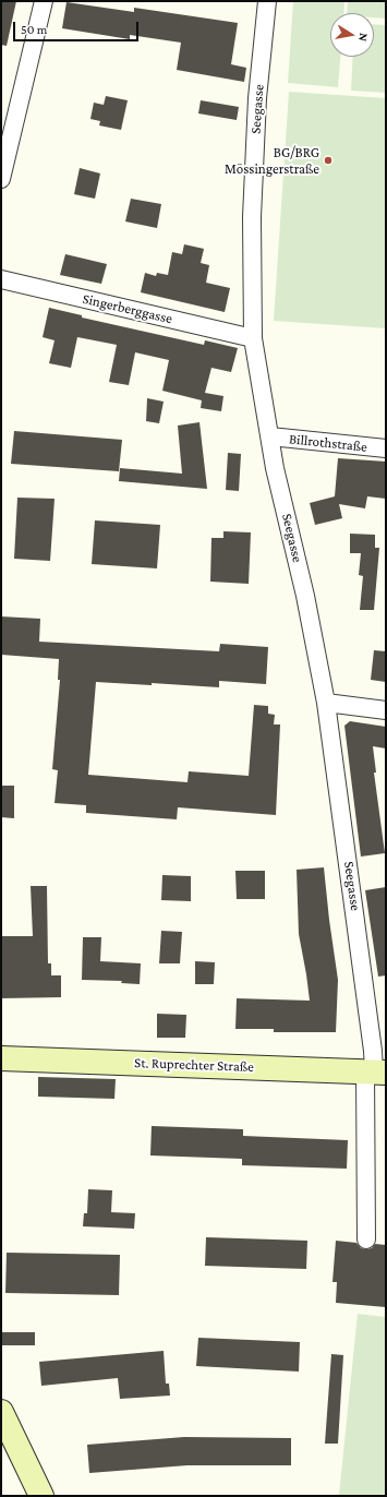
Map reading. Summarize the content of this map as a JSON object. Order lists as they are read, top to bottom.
{
  "streets": {
    "street": [
      "Seegasse",
      "Singerberggasse",
      "Billrothstraße",
      "St. Ruprechter Straße"
    ]
  },
  "crossings": [
    ["Seegasse", "Singerberggasse"],
    ["Seegasse", "Billrothstraße"],
    ["Seegasse", "St. Ruprechter Straße"]
  ],
  "places": ["BG/BRG Mössingerstraße"],
  "scale_bar": "50 m",
  "north": "right"
}
